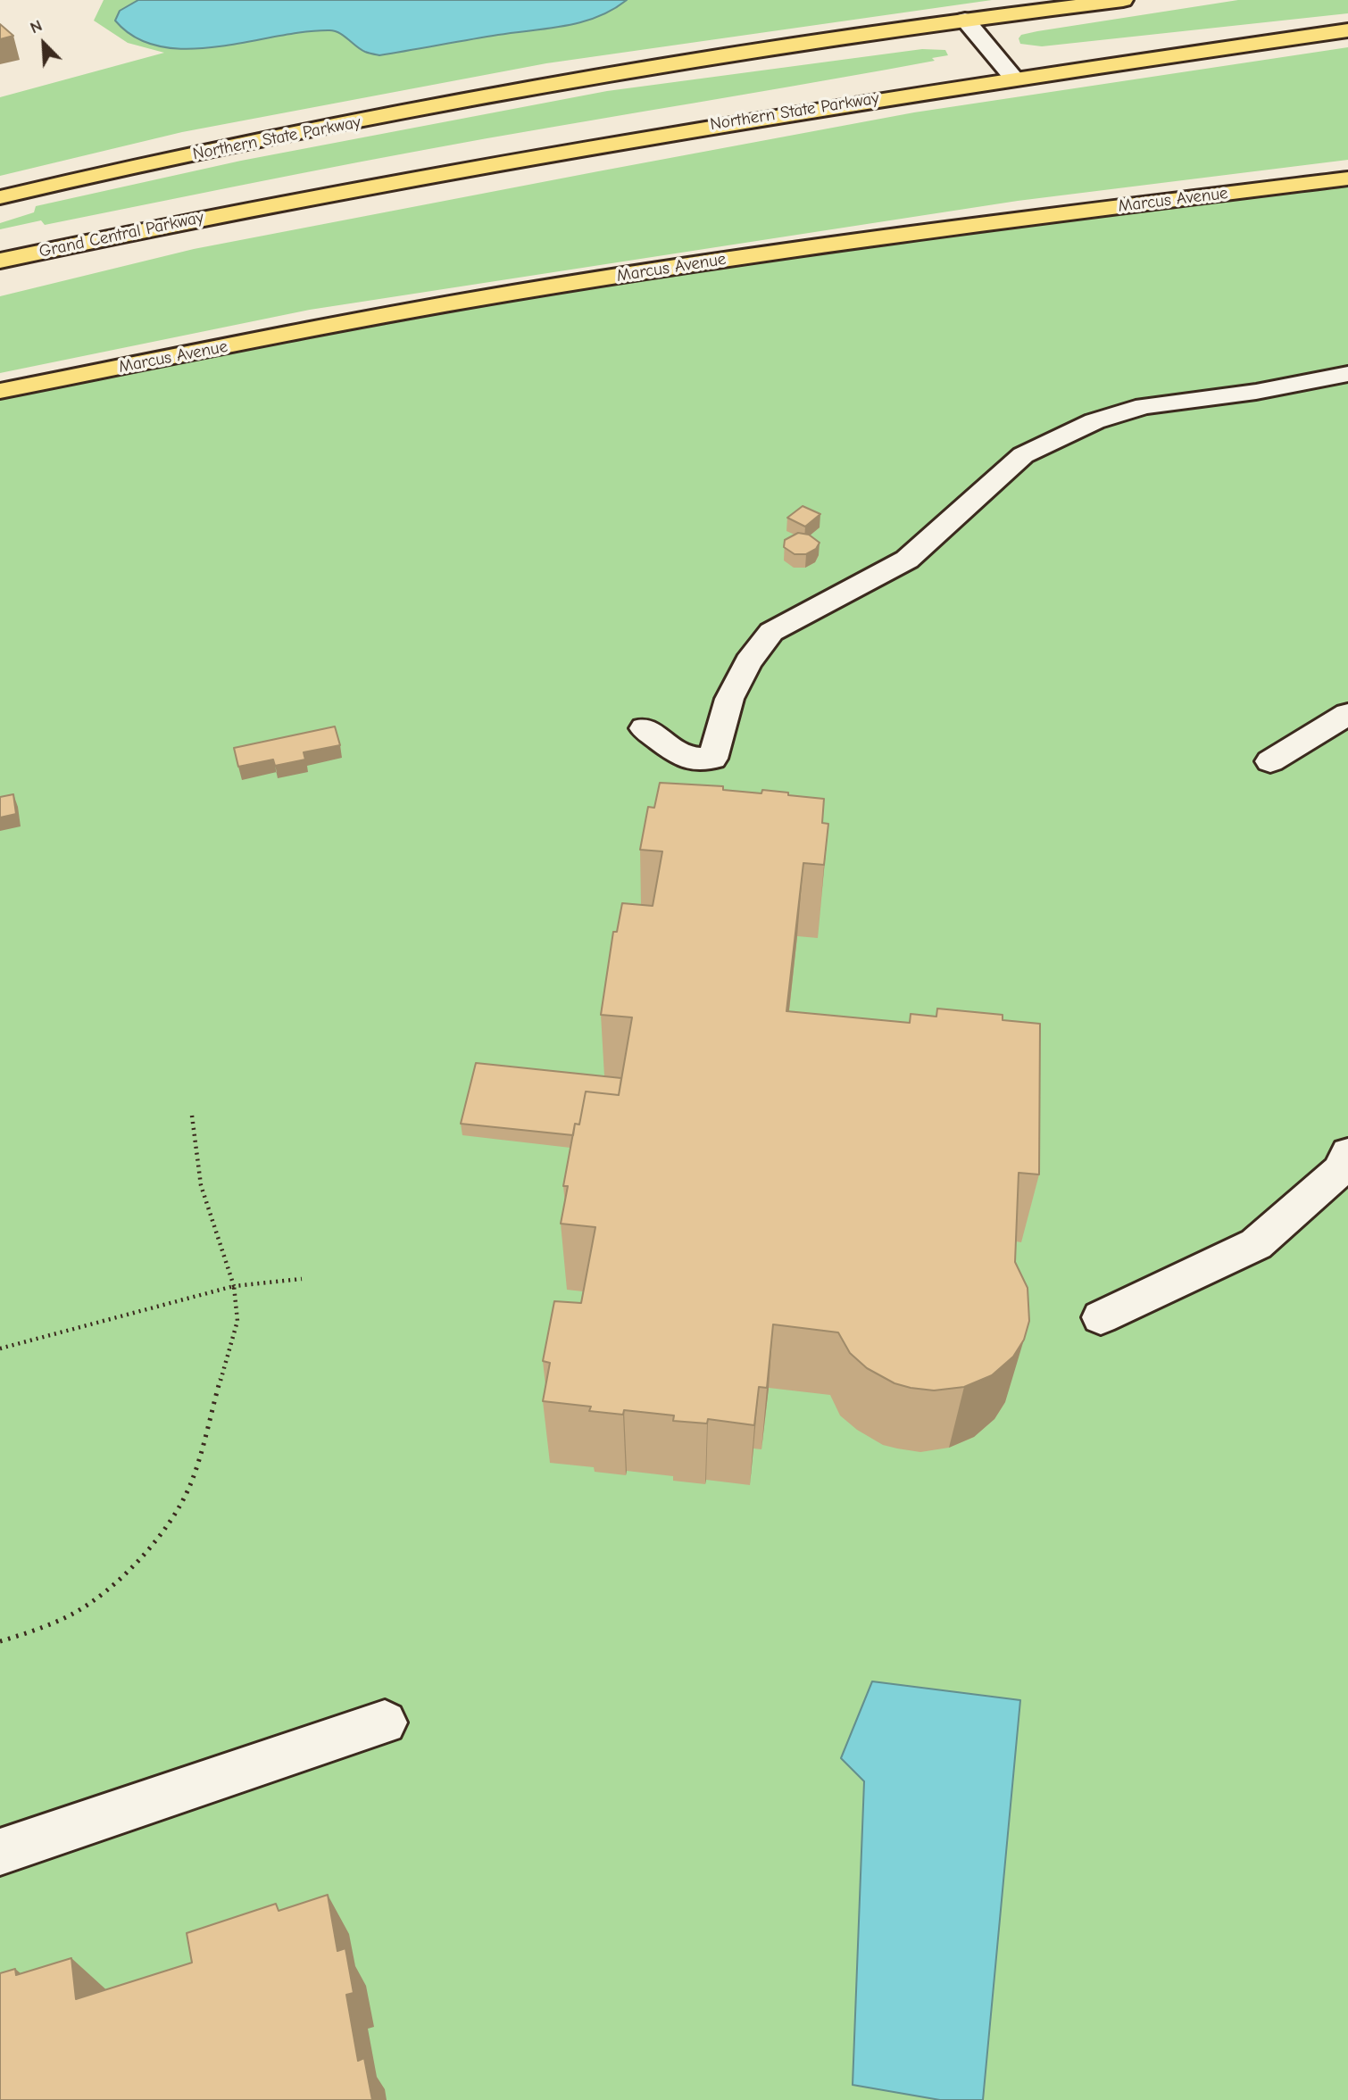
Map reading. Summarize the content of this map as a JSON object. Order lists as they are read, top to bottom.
{
  "streets": {
    "main road": ["Northern State Parkway", "Marcus Avenue", "Grand Central Parkway"]
  },
  "crossings": [
    ["Northern State Parkway", "Grand Central Parkway"]
  ],
  "north": "top left"
}
